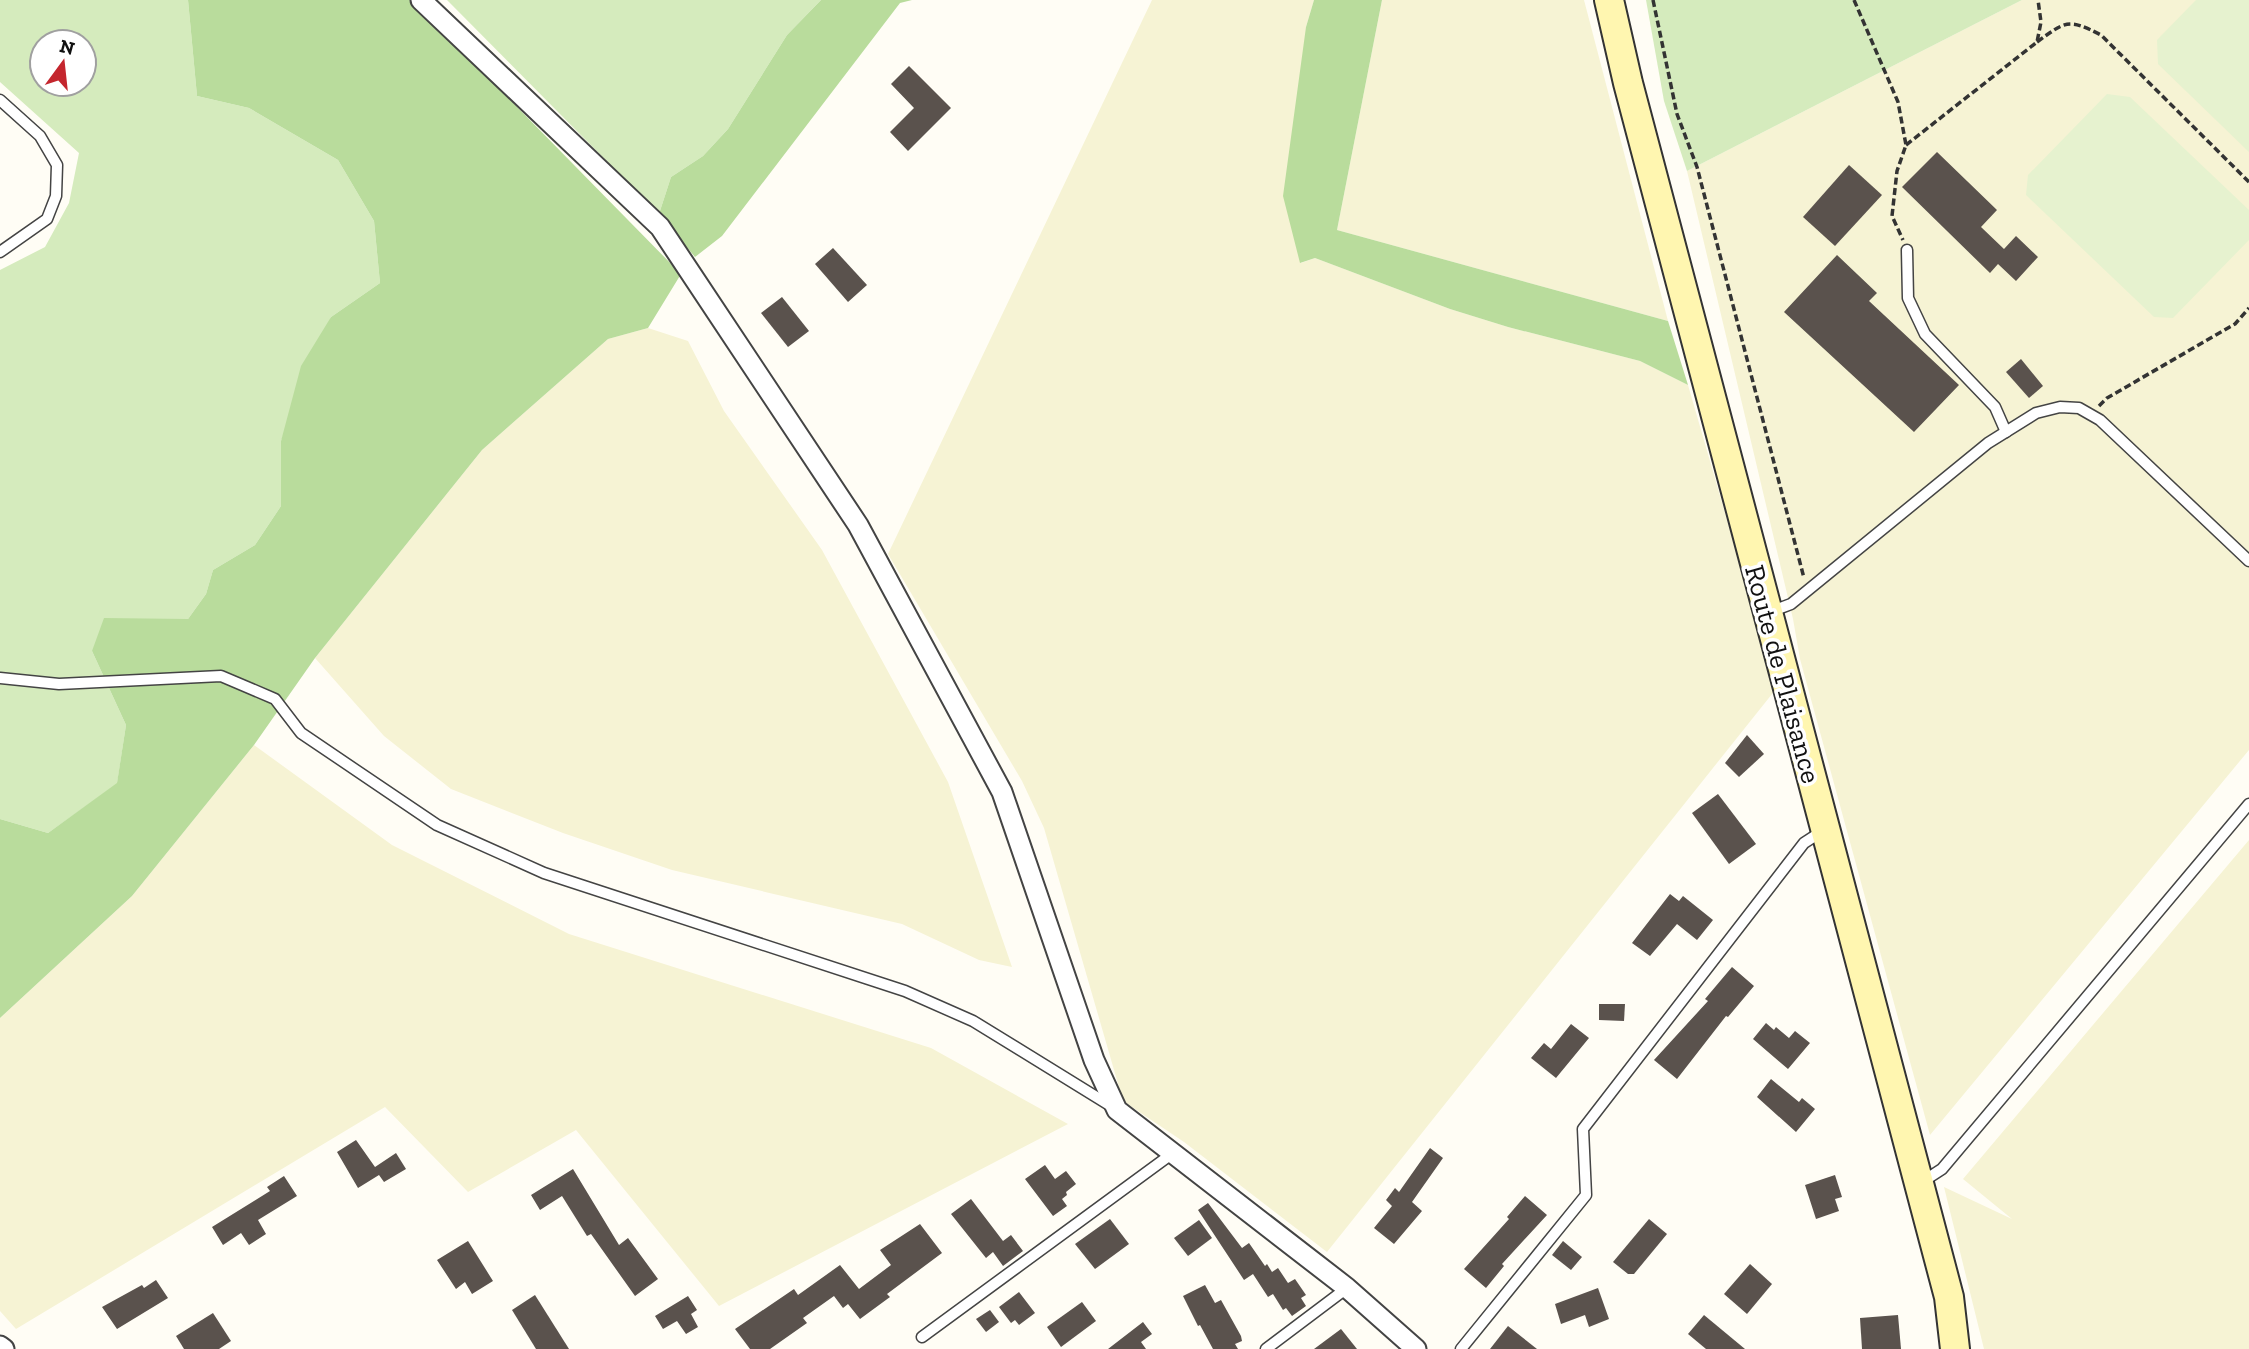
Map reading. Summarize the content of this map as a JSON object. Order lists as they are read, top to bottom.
{
  "streets": {
    "main road": ["Route de Plaisance"]
  },
  "north": "top"
}
